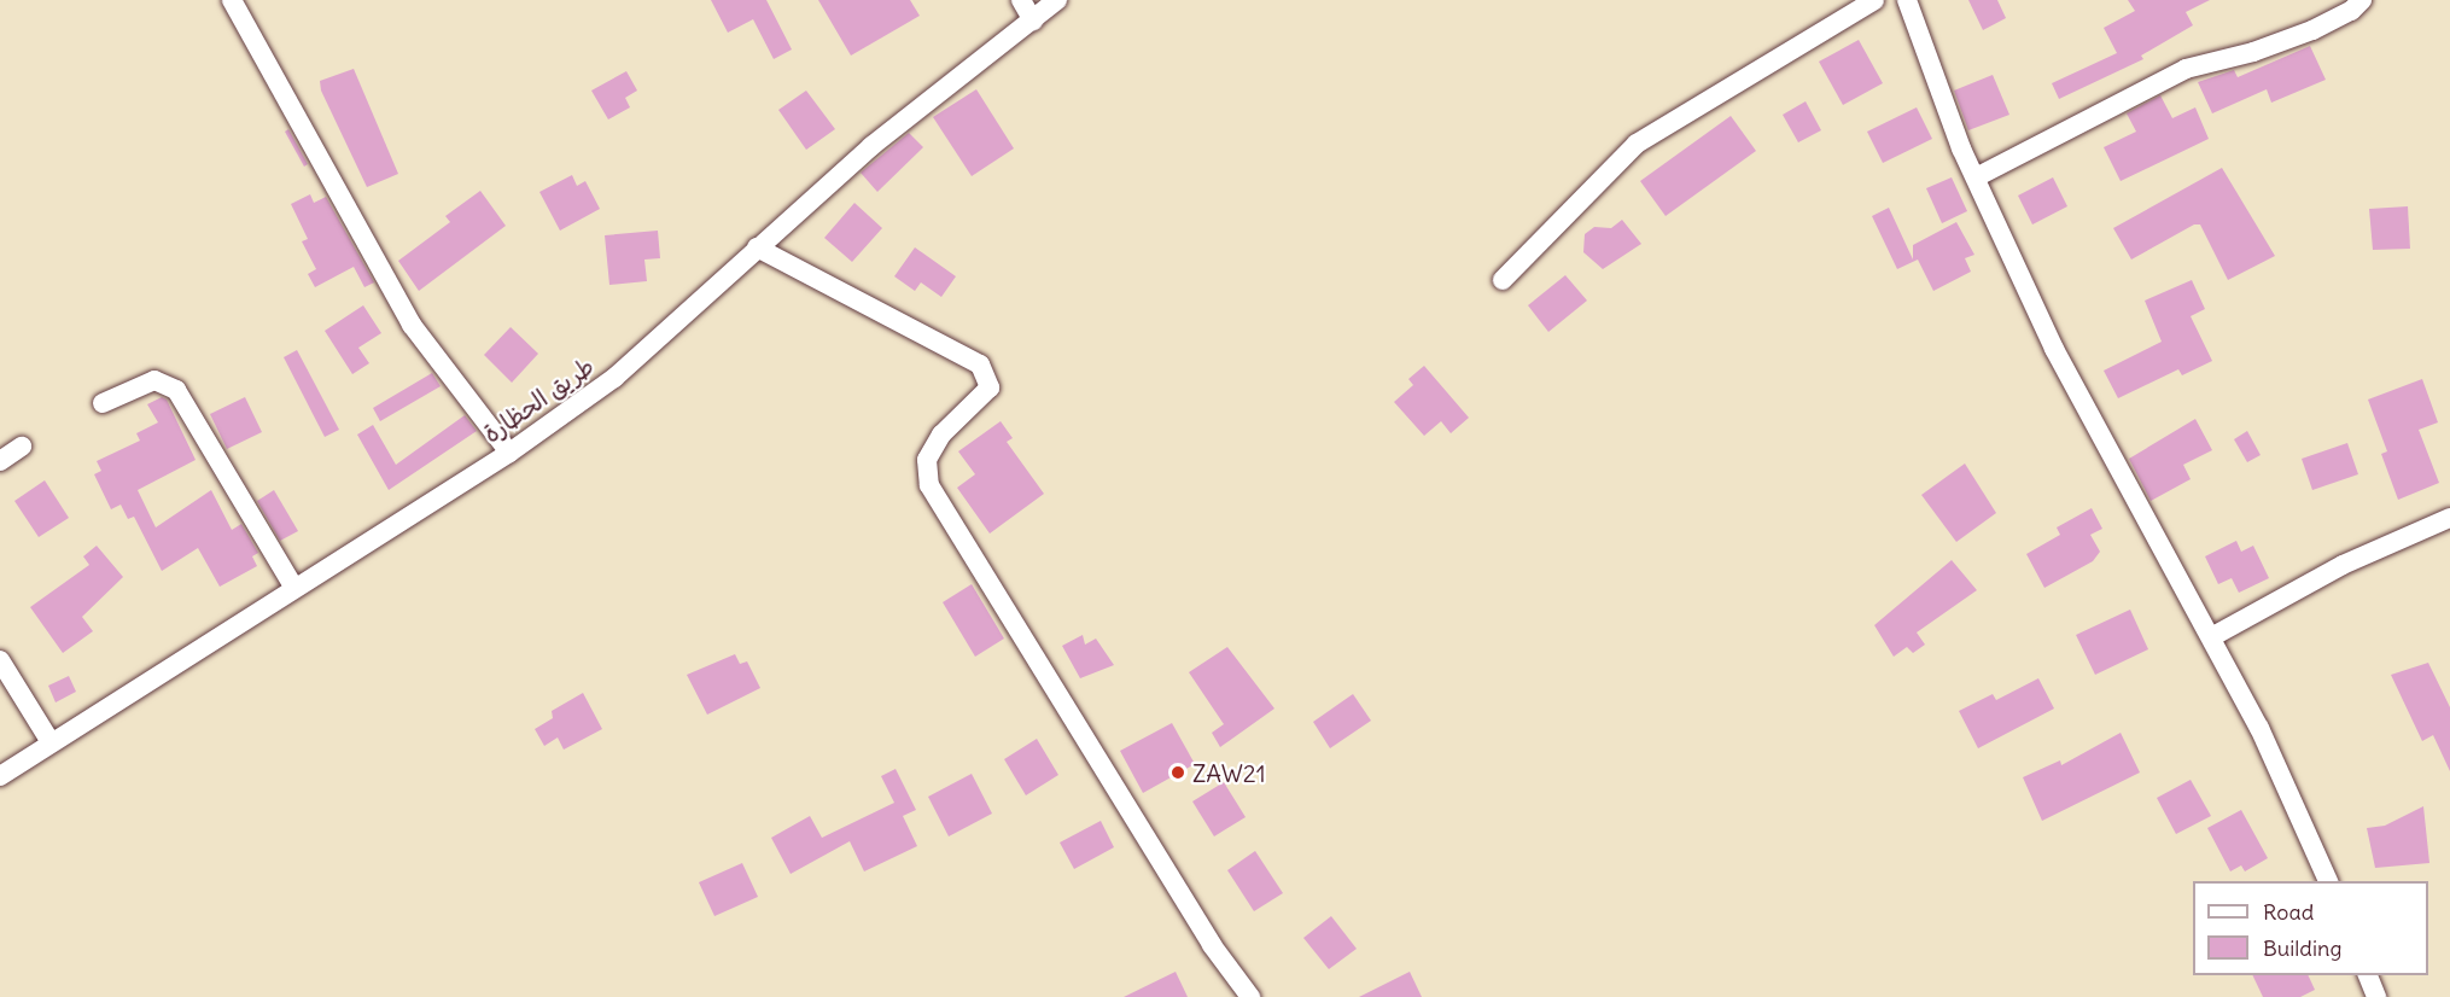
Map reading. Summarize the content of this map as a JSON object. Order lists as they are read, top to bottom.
{
  "streets": {
    "street": ["طريق الحظارة"]
  },
  "places": ["ZAW21"],
  "legend": ["Road", "Building"]
}
